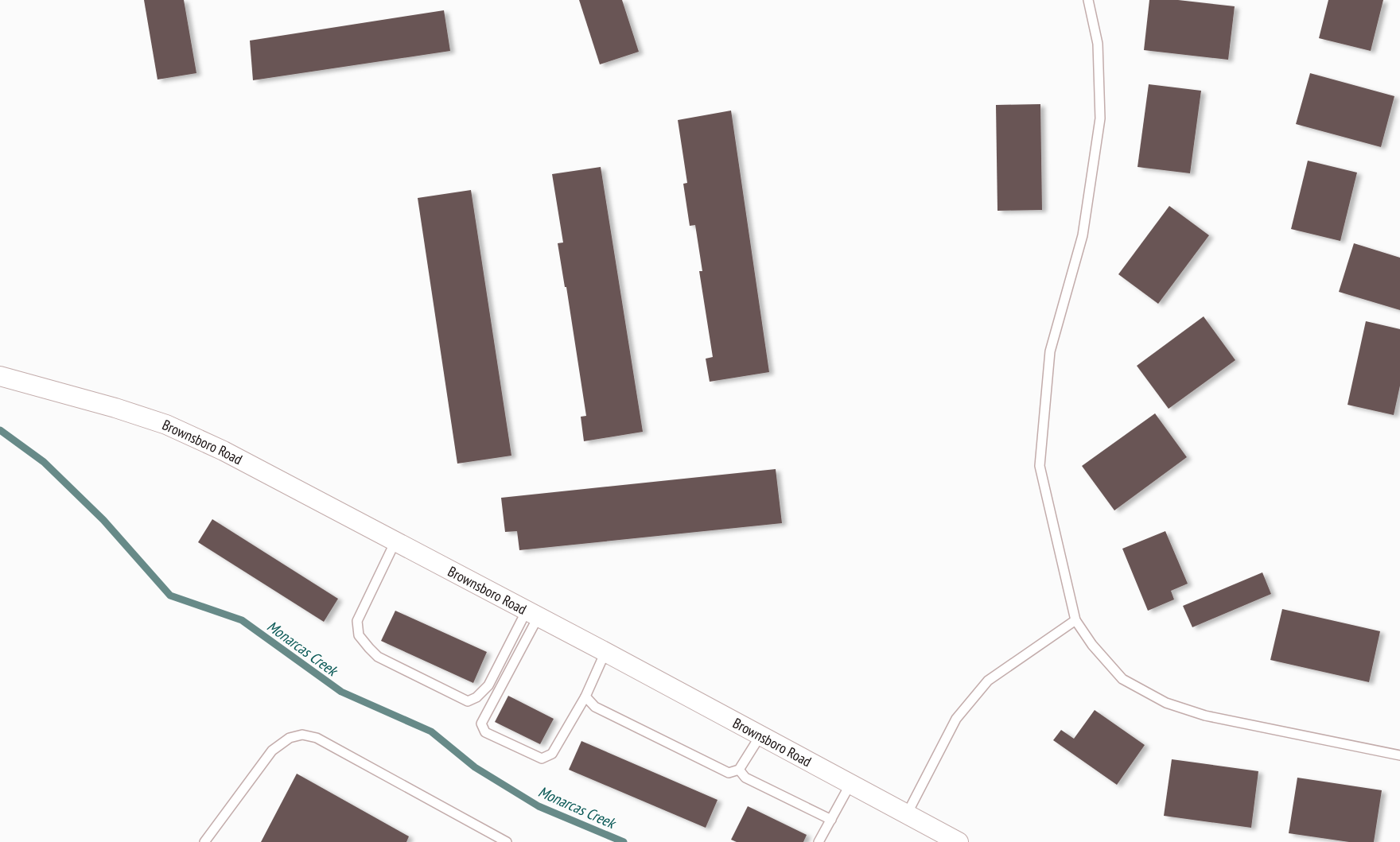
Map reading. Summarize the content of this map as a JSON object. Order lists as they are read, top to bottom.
{
  "streets": {
    "street": ["Brownsboro Road"]
  },
  "water": ["Monarcas Creek"]
}
